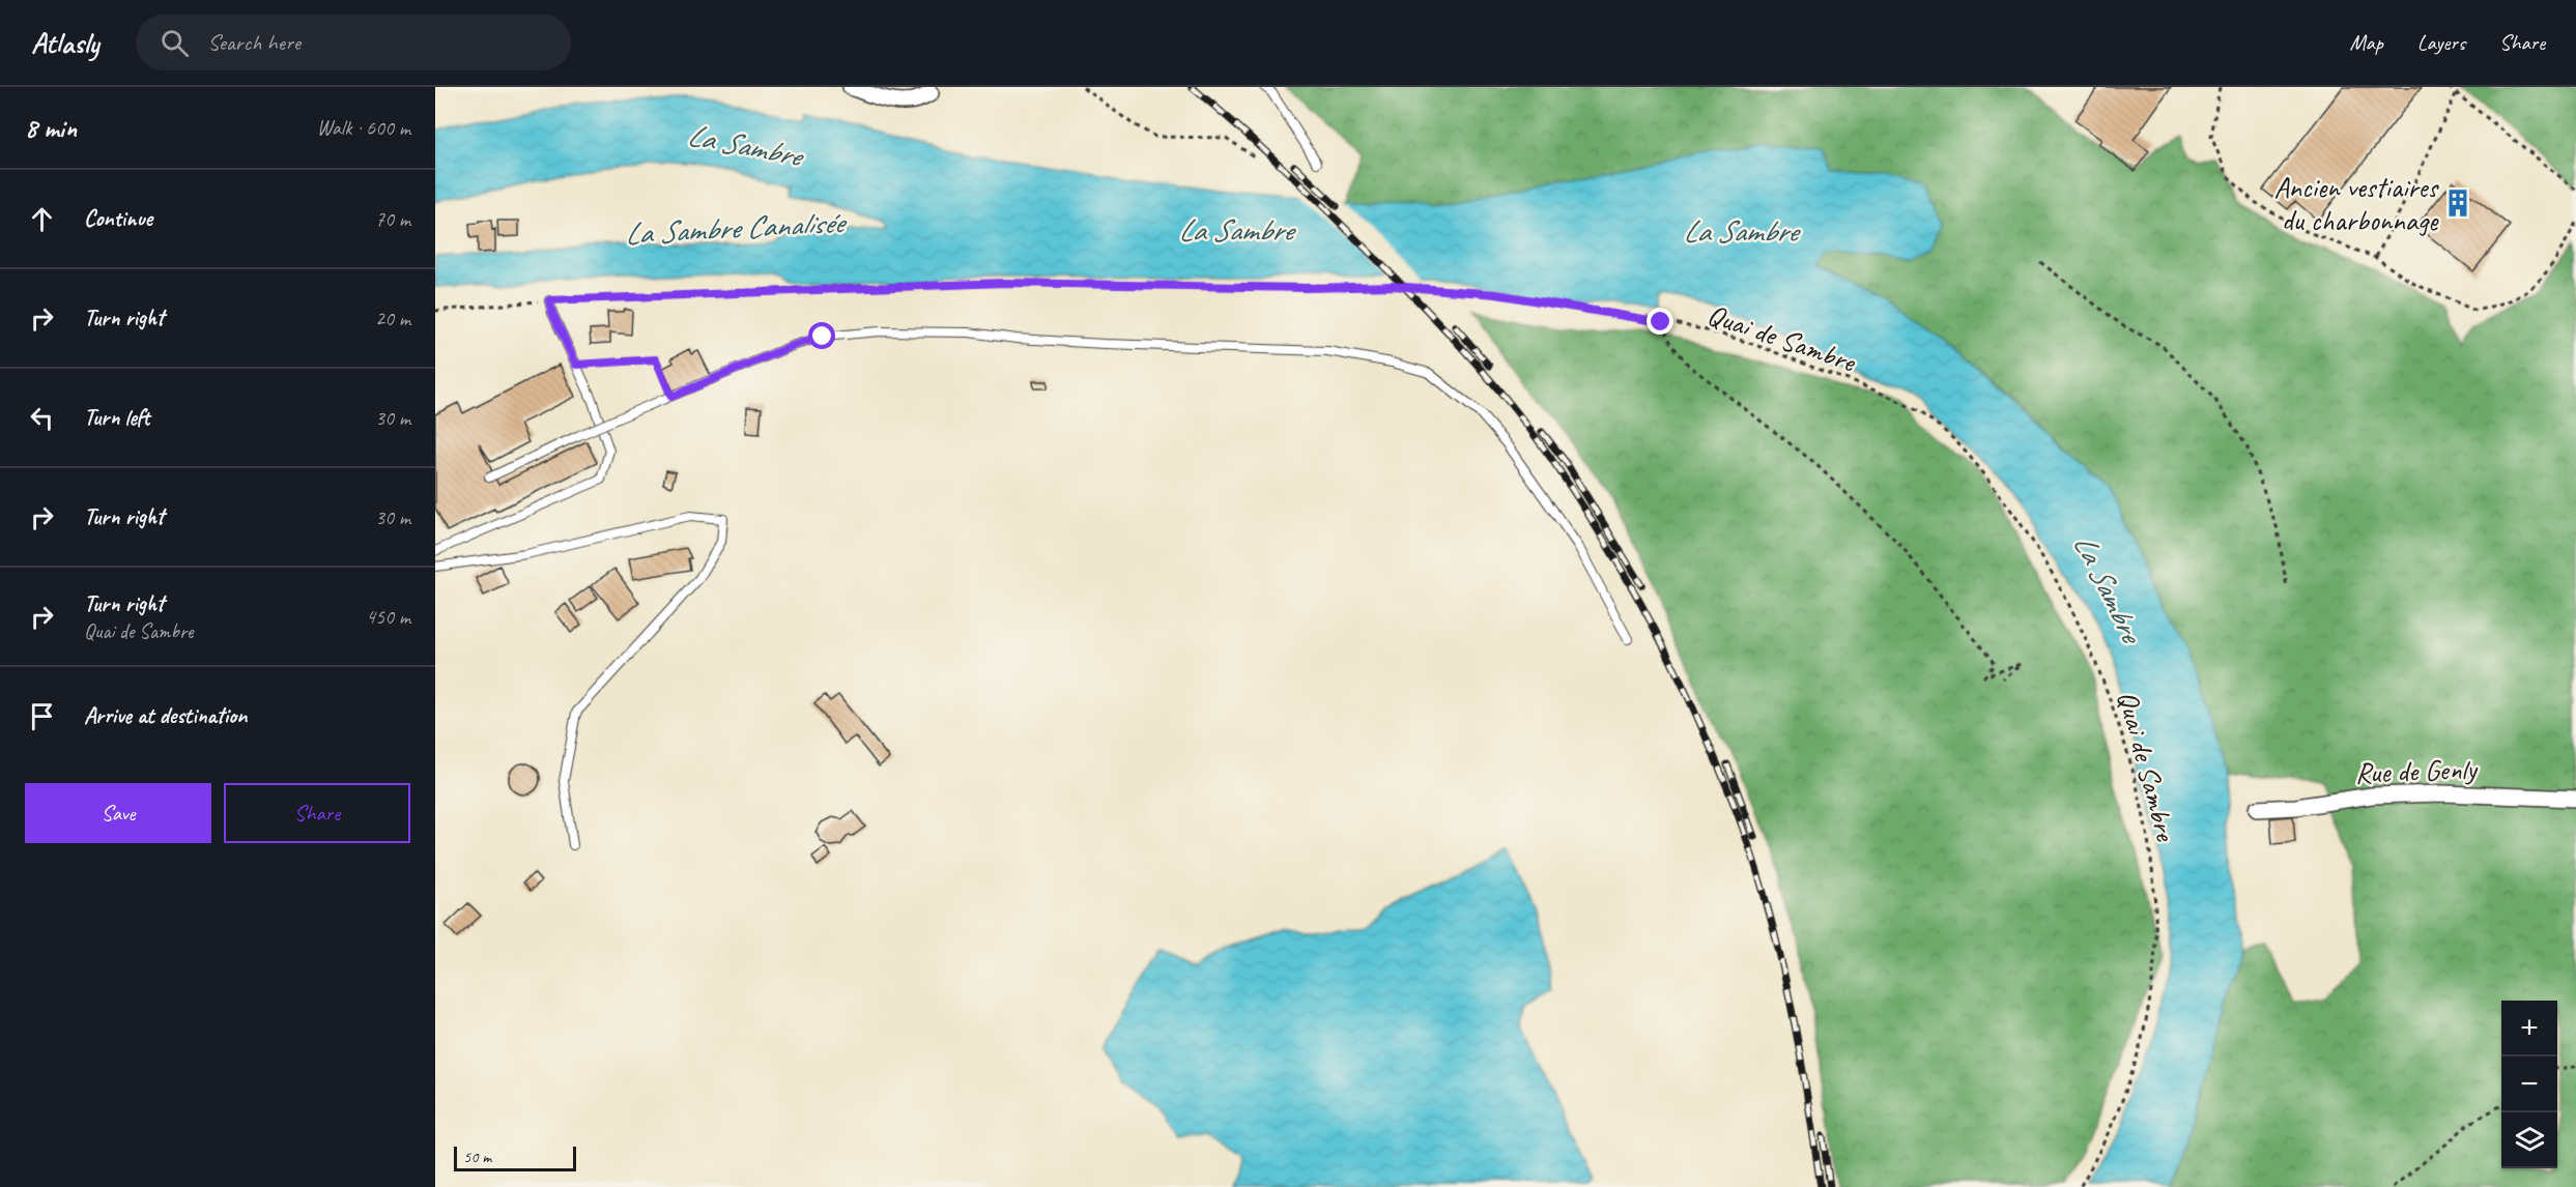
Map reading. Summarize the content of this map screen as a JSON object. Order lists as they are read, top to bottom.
{
  "streets": {
    "street": ["Rue de Genly"],
    "path": ["Quai de Sambre"]
  },
  "water": ["La Sambre", "La Sambre Canalisée"],
  "places": {
    "building": ["Ancien vestiaires du charbonnage"]
  },
  "scale_bar": "50 m",
  "page": {
    "header": "Atlasly",
    "search": "Search here",
    "nav": ["Map", "Layers", "Share"],
    "heading": ["8 min", "Walk · 600 m"],
    "list": [
      ["Continue", "70 m"],
      ["Turn right", "20 m"],
      ["Turn left", "30 m"],
      ["Turn right", "30 m"],
      ["Turn right", "Quai de Sambre", "450 m"],
      "Arrive at destination"
    ],
    "buttons": ["Save", "Share"],
    "map_buttons": ["+", "−"],
    "scale": "50 m"
  }
}
